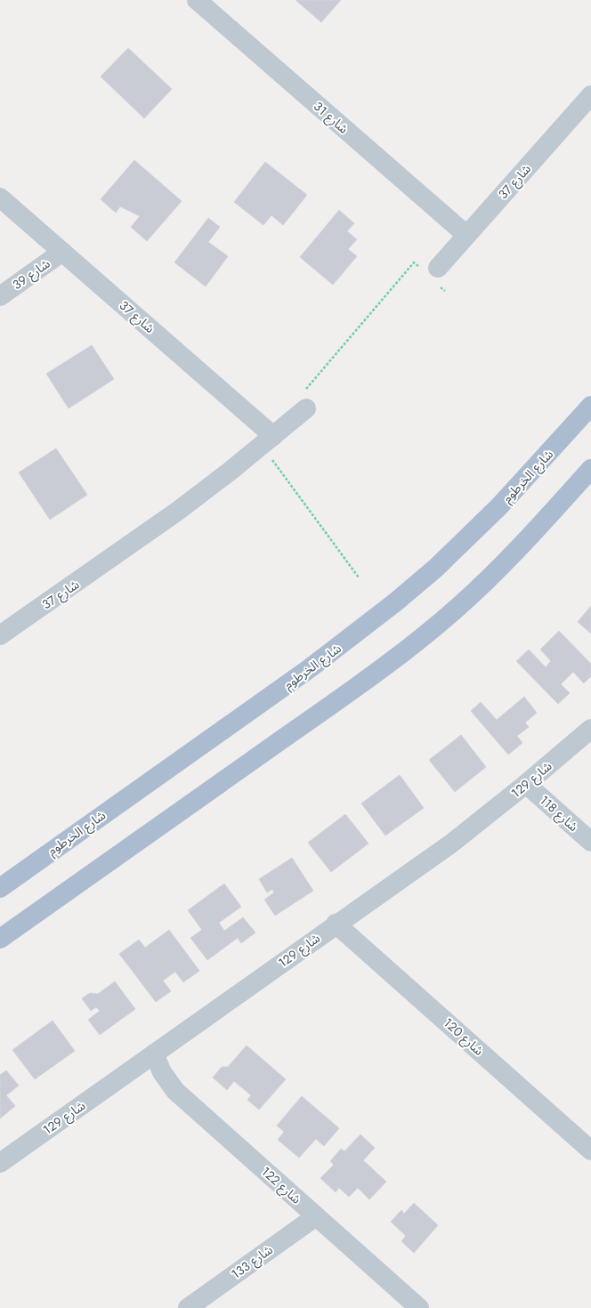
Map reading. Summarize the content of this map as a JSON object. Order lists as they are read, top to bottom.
{
  "streets": {
    "main road": ["شارع الخرطوم"],
    "street": [
      "شارع 31",
      "شارع 37",
      "شارع 39",
      "شارع 129",
      "شارع 118",
      "شارع 120",
      "شارع 122",
      "شارع 133"
    ]
  },
  "crossings": [
    ["شارع 31", "شارع 37"],
    ["شارع 37", "شارع 39"],
    ["شارع 129", "شارع 118"],
    ["شارع 129", "شارع 120"],
    ["شارع 129", "شارع 122"],
    ["شارع 122", "شارع 133"]
  ]
}
